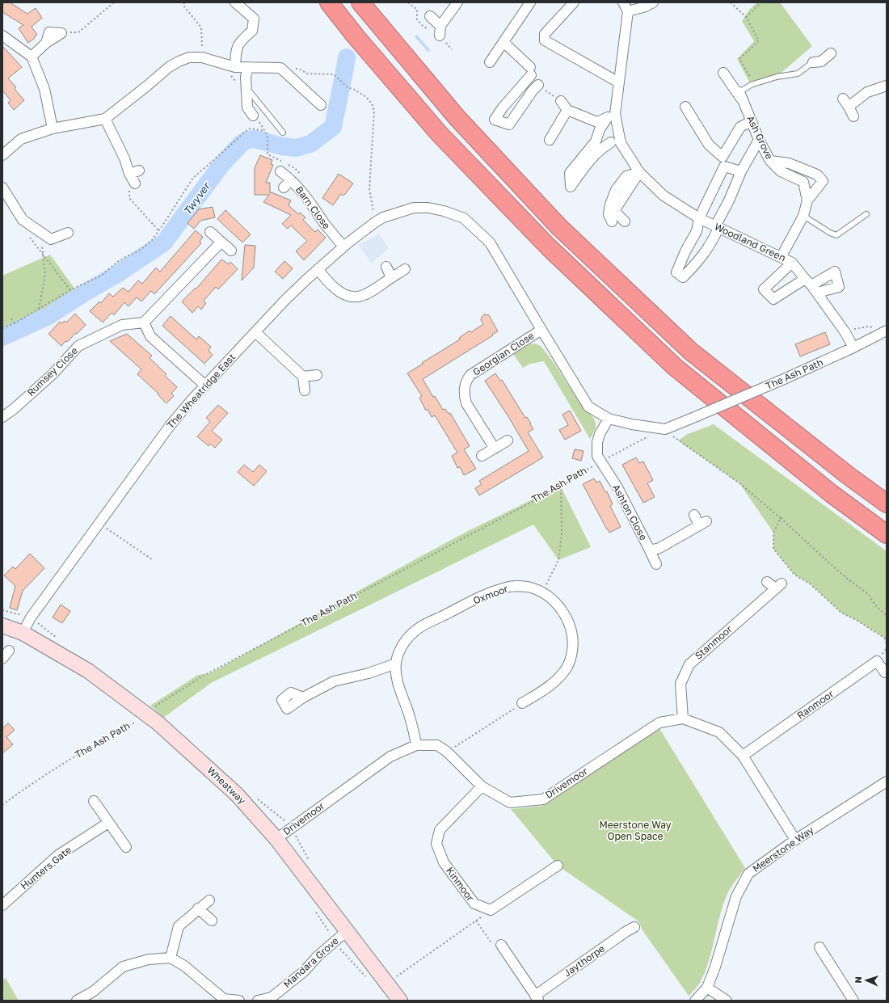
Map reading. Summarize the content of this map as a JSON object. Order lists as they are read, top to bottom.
{
  "streets": {
    "street": [
      "Ash Grove",
      "Barn Close",
      "Woodland Green",
      "Georgian Close",
      "Rumsey Close",
      "The Ash Path",
      "The Wheatridge East",
      "Ashton Close",
      "Oxmoor",
      "Stanmoor",
      "Ranmoor",
      "Drivemoor",
      "Wheatway",
      "Meerstone Way",
      "Hunters Gate",
      "Kinmoor",
      "Jaythorpe",
      "Mandara Grove"
    ]
  },
  "crossings": [
    ["Ash Grove", "Woodland Green"],
    ["Barn Close", "The Wheatridge East"],
    ["Woodland Green", "The Ash Path"],
    ["The Ash Path", "Ashton Close"],
    ["The Ash Path", "Wheatway"],
    ["The Wheatridge East", "Wheatway"],
    ["Oxmoor", "Drivemoor"],
    ["Stanmoor", "Drivemoor"],
    ["Drivemoor", "Wheatway"],
    ["Drivemoor", "Kinmoor"],
    ["Wheatway", "Mandara Grove"]
  ],
  "water": ["Twyver"],
  "parks": ["Meerstone Way Open Space"],
  "north": "left"
}
